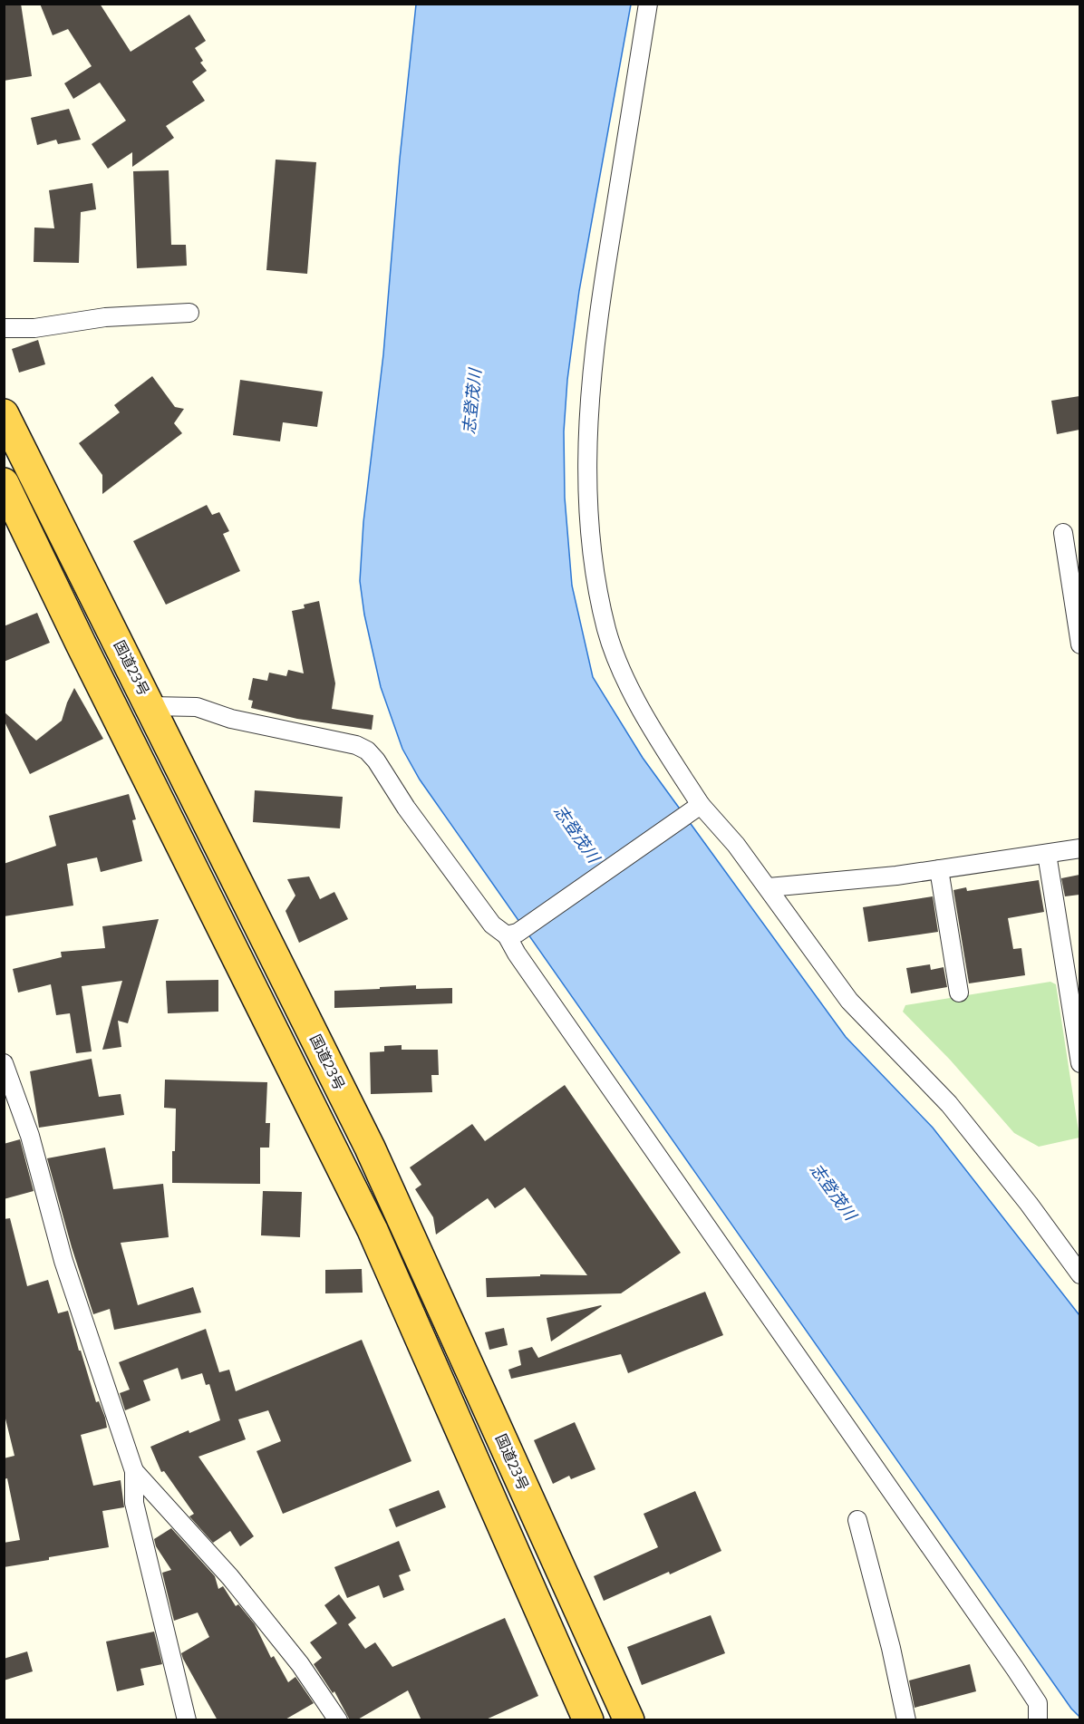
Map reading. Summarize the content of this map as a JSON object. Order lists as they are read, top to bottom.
{
  "streets": {
    "highway": ["国道23号"]
  },
  "water": ["志登茂川"]
}
